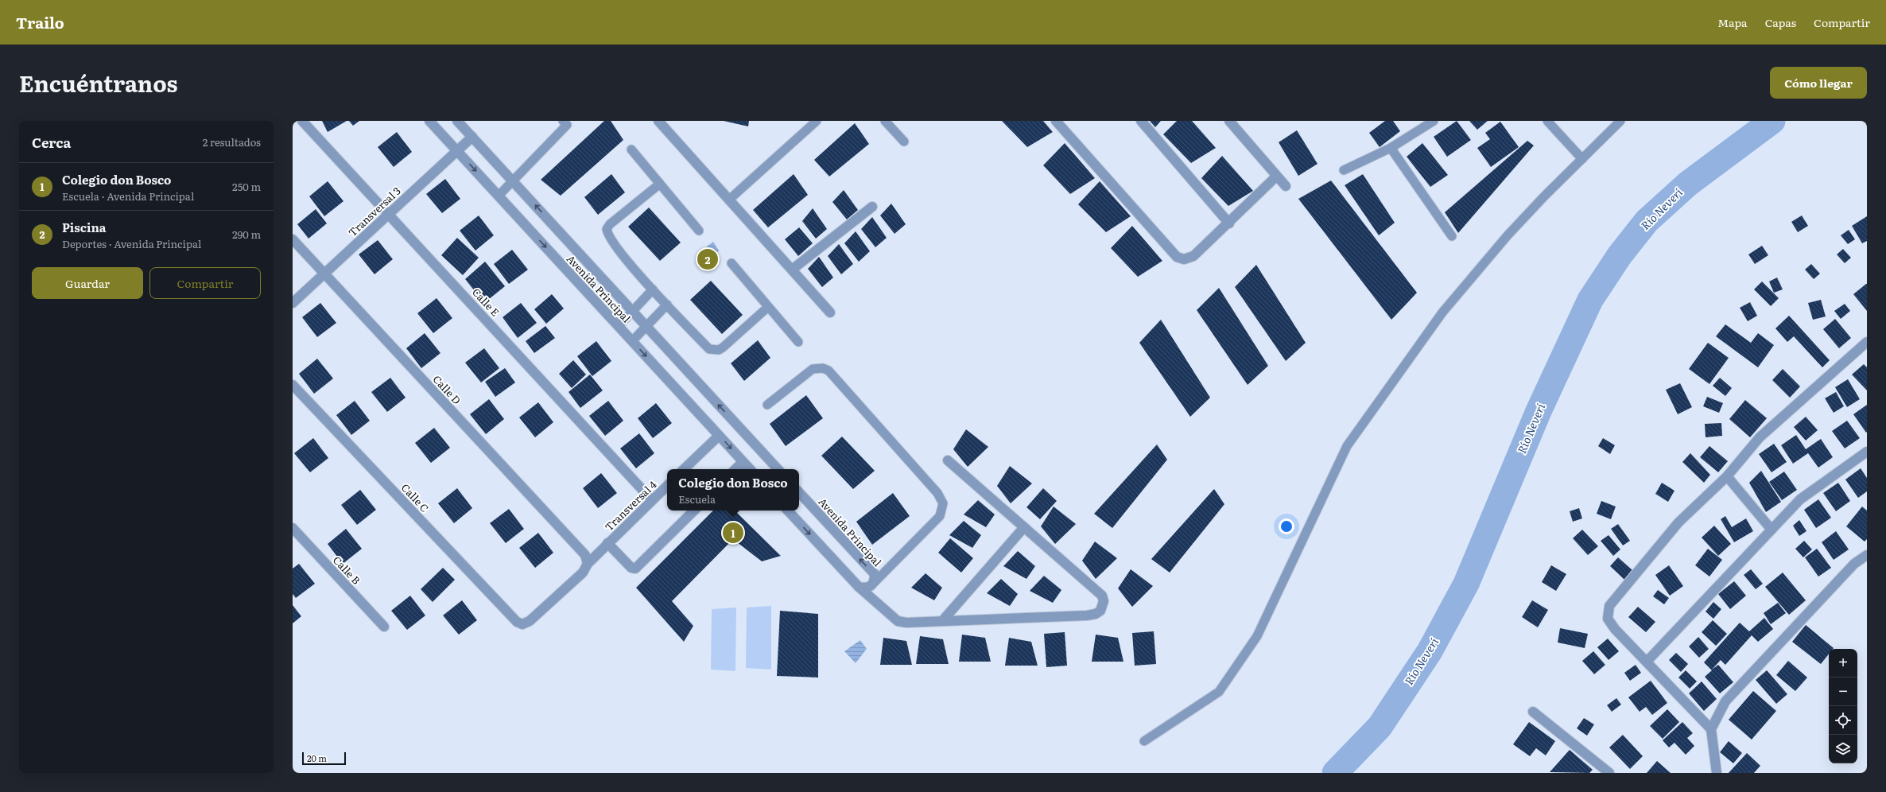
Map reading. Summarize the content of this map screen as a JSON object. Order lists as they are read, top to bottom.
{
  "streets": {
    "street": [
      "Transversal 3",
      "Avenida Principal",
      "Calle E",
      "Calle D",
      "Calle C",
      "Transversal 4",
      "Calle B"
    ]
  },
  "crossings": [
    ["Transversal 3", "Avenida Principal"],
    ["Transversal 3", "Calle E"],
    ["Transversal 3", "Calle D"],
    ["Calle E", "Transversal 4"],
    ["Calle D", "Transversal 4"],
    ["Calle C", "Transversal 4"]
  ],
  "water": ["Río Neverí"],
  "scale_bar": "20 m",
  "page": {
    "header": "Trailo",
    "nav": ["Mapa", "Capas", "Compartir"],
    "title": "Encuéntranos",
    "buttons": [
      "Cómo llegar",
      ["Guardar", "Compartir"]
    ],
    "heading": ["Cerca", "2 resultados"],
    "list": [
      {
        "mark": "1",
        "name": "Colegio don Bosco",
        "note": "Escuela · Avenida Principal",
        "value": "250 m"
      },
      {
        "mark": "2",
        "name": "Piscina",
        "note": "Deportes · Avenida Principal",
        "value": "290 m"
      }
    ],
    "pins": ["2", "1"],
    "popup": ["Colegio don Bosco", "Escuela"],
    "map_buttons": ["+", "−"],
    "scale": "20 m"
  }
}
